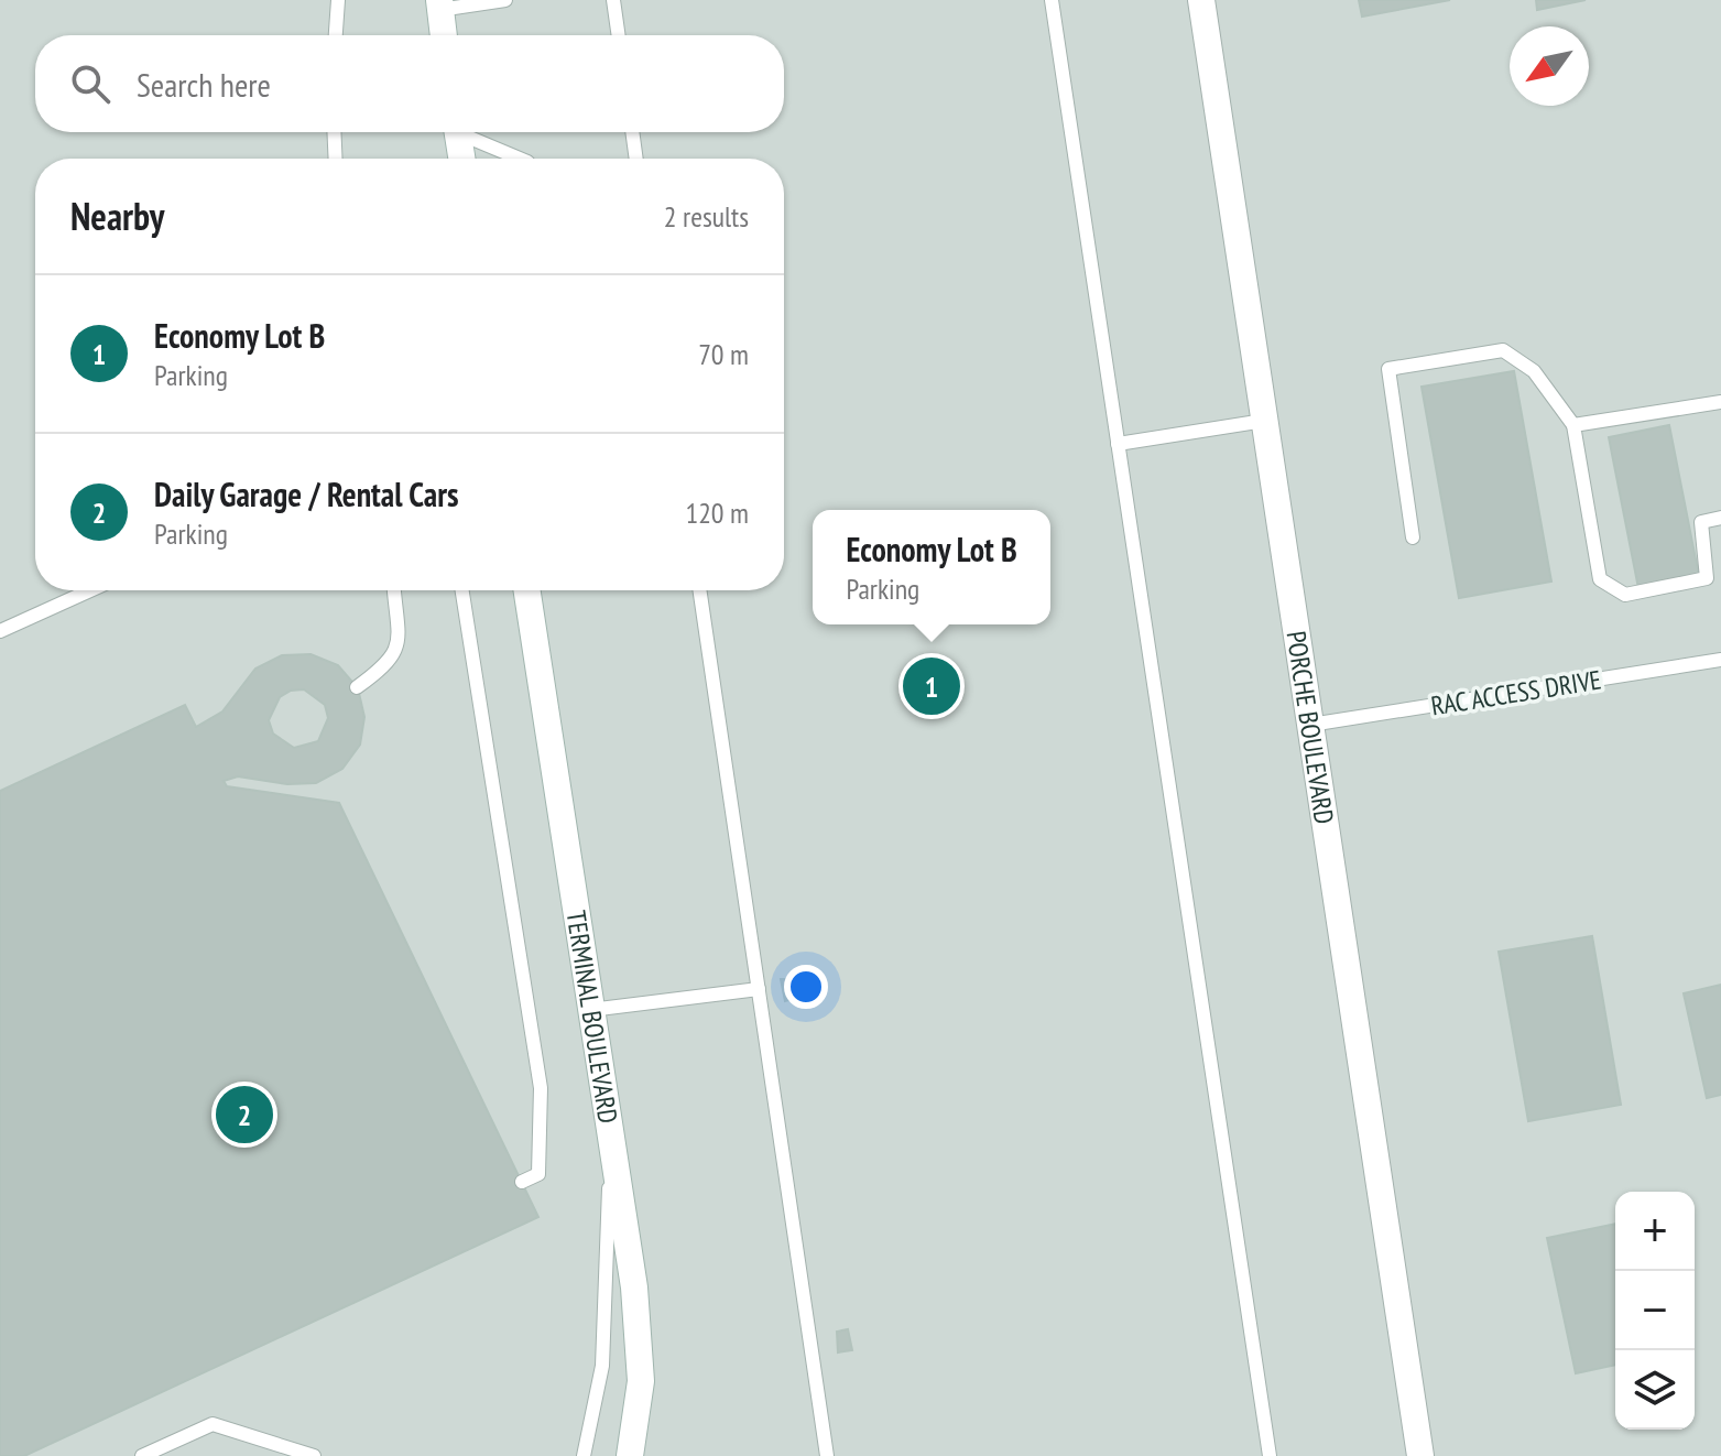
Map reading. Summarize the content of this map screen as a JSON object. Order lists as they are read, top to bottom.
{
  "streets": {
    "street": ["PORCHE BOULEVARD", "TERMINAL BOULEVARD"],
    "lane": ["RAC ACCESS DRIVE"]
  },
  "crossings": [
    ["RAC ACCESS DRIVE", "PORCHE BOULEVARD"]
  ],
  "north": "bottom left",
  "page": {
    "search": "Search here",
    "heading": ["Nearby", "2 results"],
    "list": [
      {
        "mark": "1",
        "name": "Economy Lot B",
        "note": "Parking",
        "value": "70 m"
      },
      {
        "mark": "2",
        "name": "Daily Garage / Rental Cars",
        "note": "Parking",
        "value": "120 m"
      }
    ],
    "popup": ["Economy Lot B", "Parking"],
    "pins": ["1", "2"],
    "map_buttons": ["+", "−"]
  }
}
